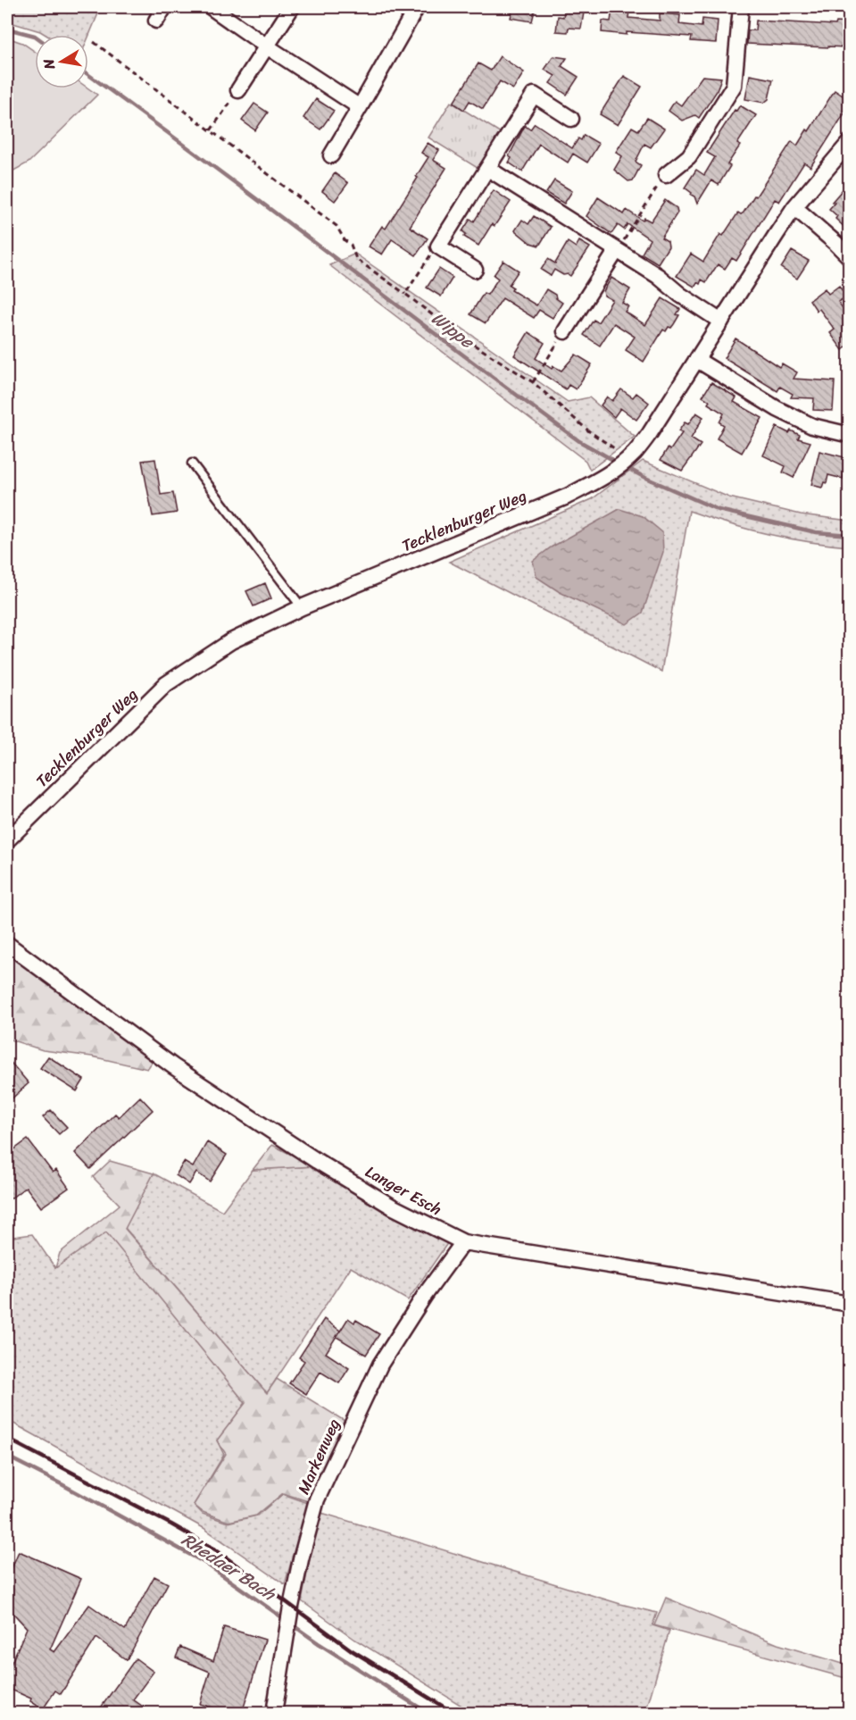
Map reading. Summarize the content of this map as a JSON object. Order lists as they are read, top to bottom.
{
  "streets": {
    "street": ["Tecklenburger Weg", "Langer Esch", "Markenweg"]
  },
  "crossings": [
    ["Langer Esch", "Markenweg"]
  ],
  "water": ["Wippe", "Rhedaer Bach"],
  "north": "left"
}
